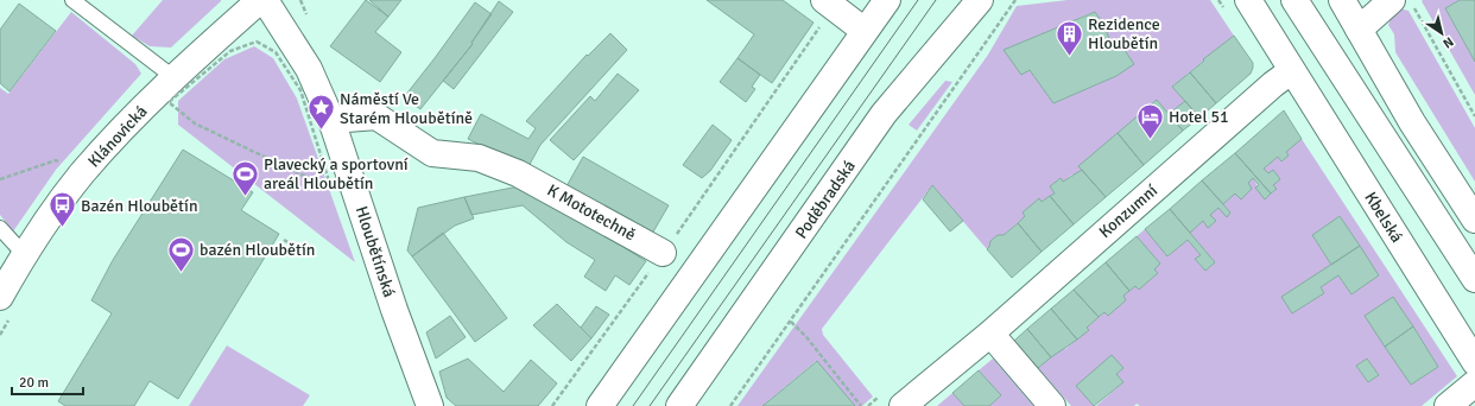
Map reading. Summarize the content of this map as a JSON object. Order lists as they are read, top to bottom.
{
  "streets": {
    "street": [
      "Klánovická",
      "Poděbradská",
      "Konzumní",
      "K Mototechně",
      "Kbelská",
      "Hloubětínská"
    ]
  },
  "crossings": [
    ["Konzumní", "Kbelská"],
    ["K Mototechně", "Hloubětínská"]
  ],
  "places": {
    "building": ["Rezidence Hloubětín"],
    "place": ["Náměstí Ve Starém Hloubětíně"],
    "hotel": ["Hotel 51"],
    "sports": ["Plavecký a sportovní areál Hloubětín", "bazén Hloubětín"],
    "bus stop": ["Bazén Hloubětín"]
  },
  "scale_bar": "20 m",
  "north": "bottom right"
}
